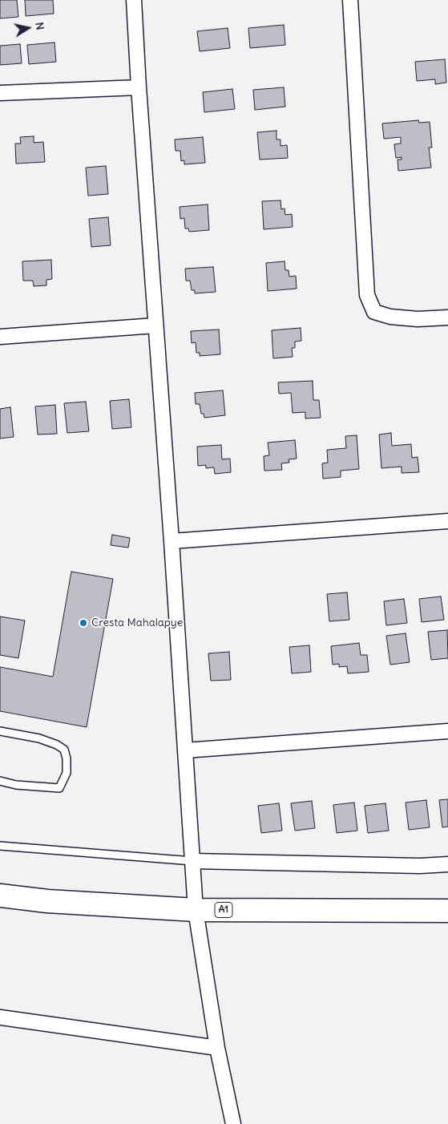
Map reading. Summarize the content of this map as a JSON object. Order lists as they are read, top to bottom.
{
  "streets": {
    "highway": ["A1"]
  },
  "places": ["Cresta Mahalapye"],
  "north": "right"
}
